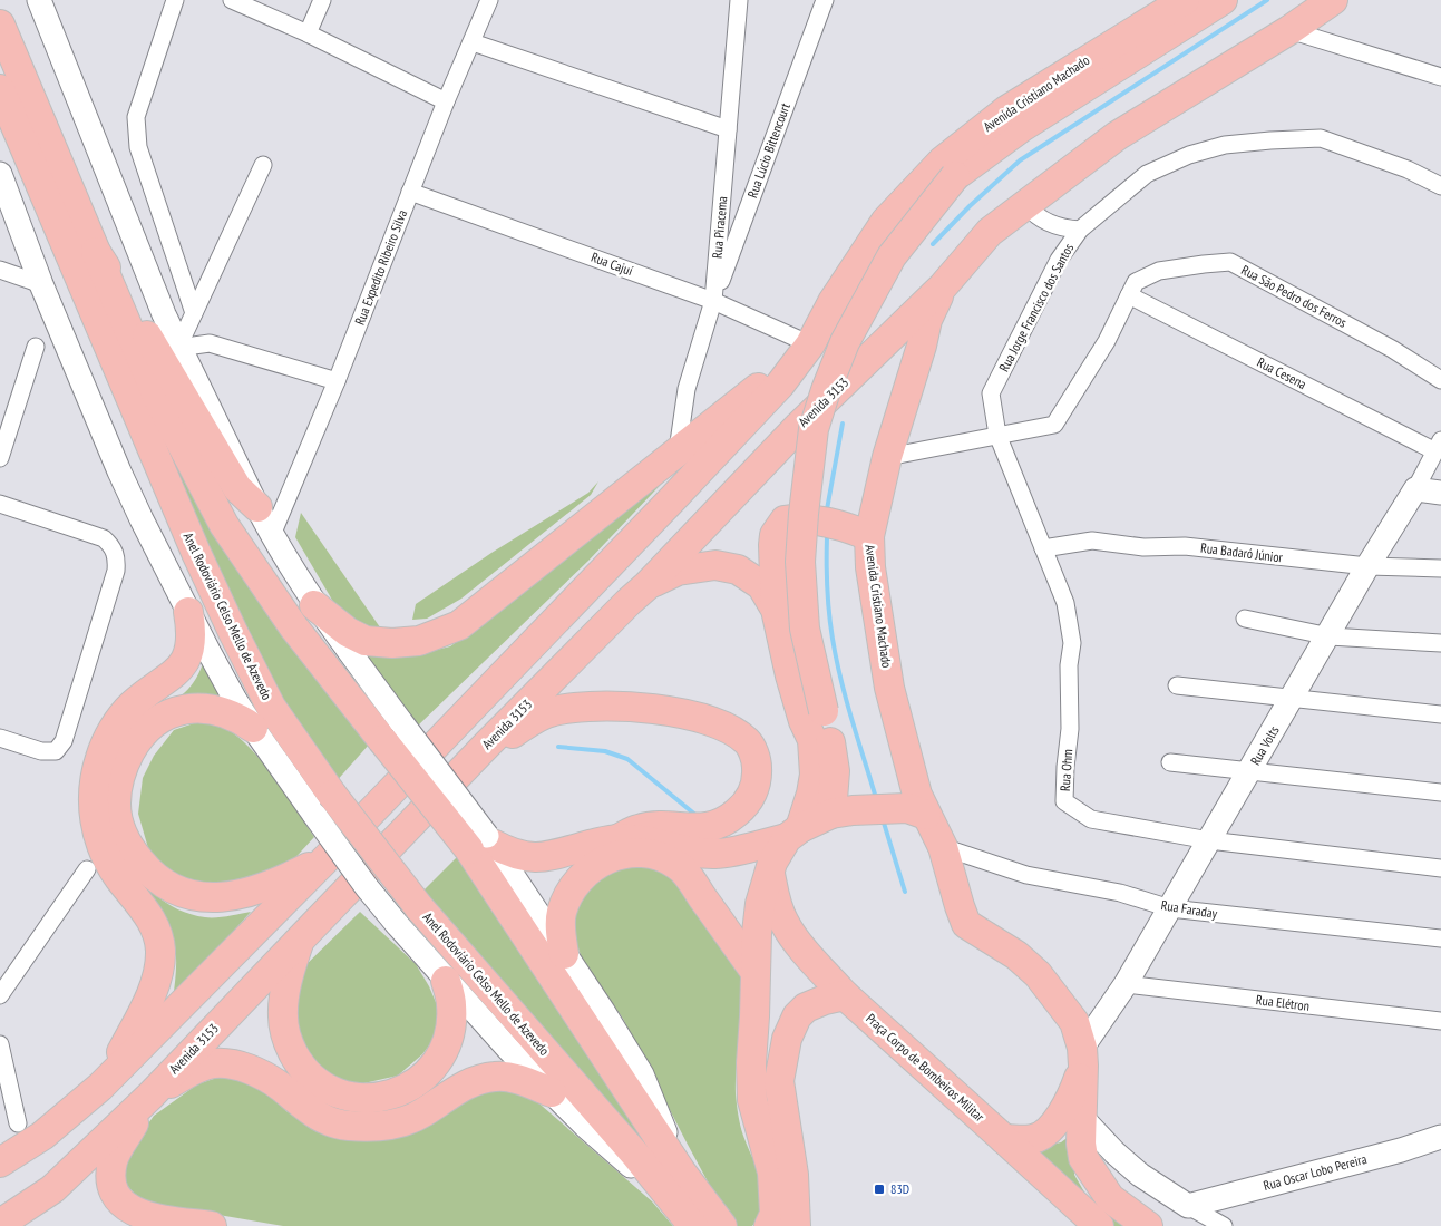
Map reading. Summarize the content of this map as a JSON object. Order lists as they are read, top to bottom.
{
  "streets": {
    "highway": [
      "Avenida Cristiano Machado",
      "Avenida 3153",
      "Anel Rodoviário Celso Mello de Azevedo",
      "Praça Corpo de Bombeiros Militar"
    ],
    "main road": ["Rua Volts", "Rua Oscar Lobo Pereira"],
    "street": [
      "Rua Lúcio Bittencourt",
      "Rua Piracema",
      "Rua Cajuí",
      "Rua Expedito Ribeiro Silva",
      "Rua São Pedro dos Ferros",
      "Rua Jorge Francisco dos Santos",
      "Rua Cesena",
      "Rua Badaró Júnior",
      "Rua Ohm",
      "Rua Faraday",
      "Rua Elétron"
    ]
  },
  "crossings": [
    ["Avenida Cristiano Machado", "Rua Cajuí"],
    ["Avenida Cristiano Machado", "Avenida 3153"],
    ["Avenida Cristiano Machado", "Rua Volts"],
    ["Avenida Cristiano Machado", "Rua Faraday"],
    ["Rua Lúcio Bittencourt", "Rua Piracema"],
    ["Rua Lúcio Bittencourt", "Rua Cajuí"],
    ["Rua Piracema", "Rua Cajuí"],
    ["Rua Cajuí", "Rua Expedito Ribeiro Silva"],
    ["Rua Expedito Ribeiro Silva", "Anel Rodoviário Celso Mello de Azevedo"],
    ["Rua São Pedro dos Ferros", "Rua Cesena"],
    ["Rua Jorge Francisco dos Santos", "Rua Ohm"],
    ["Rua Cesena", "Rua Volts"],
    ["Rua Badaró Júnior", "Rua Volts"],
    ["Rua Badaró Júnior", "Rua Ohm"],
    ["Rua Volts", "Rua Ohm"],
    ["Rua Volts", "Rua Faraday"],
    ["Rua Volts", "Rua Elétron"]
  ],
  "places": {
    "transit": ["83D"]
  }
}
